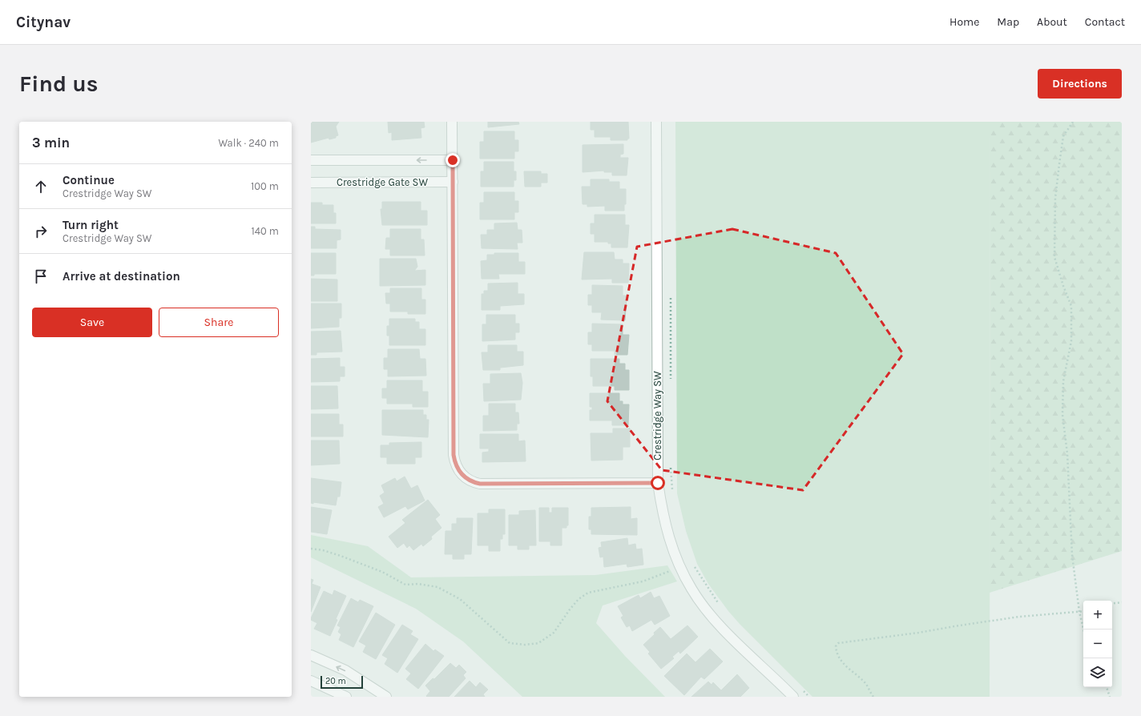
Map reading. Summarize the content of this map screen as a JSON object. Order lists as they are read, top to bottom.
{
  "streets": {
    "street": ["Crestridge Gate SW", "Crestridge Way SW"]
  },
  "scale_bar": "20 m",
  "page": {
    "header": "Citynav",
    "nav": [
      "Home",
      "Map",
      "About",
      "Contact"
    ],
    "buttons": [
      "Directions",
      ["Save", "Share"]
    ],
    "title": "Find us",
    "heading": ["3 min", "Walk · 240 m"],
    "list": [
      ["Continue", "Crestridge Way SW", "100 m"],
      ["Turn right", "Crestridge Way SW", "140 m"],
      "Arrive at destination"
    ],
    "map_buttons": ["+", "−"],
    "scale": "20 m"
  }
}
